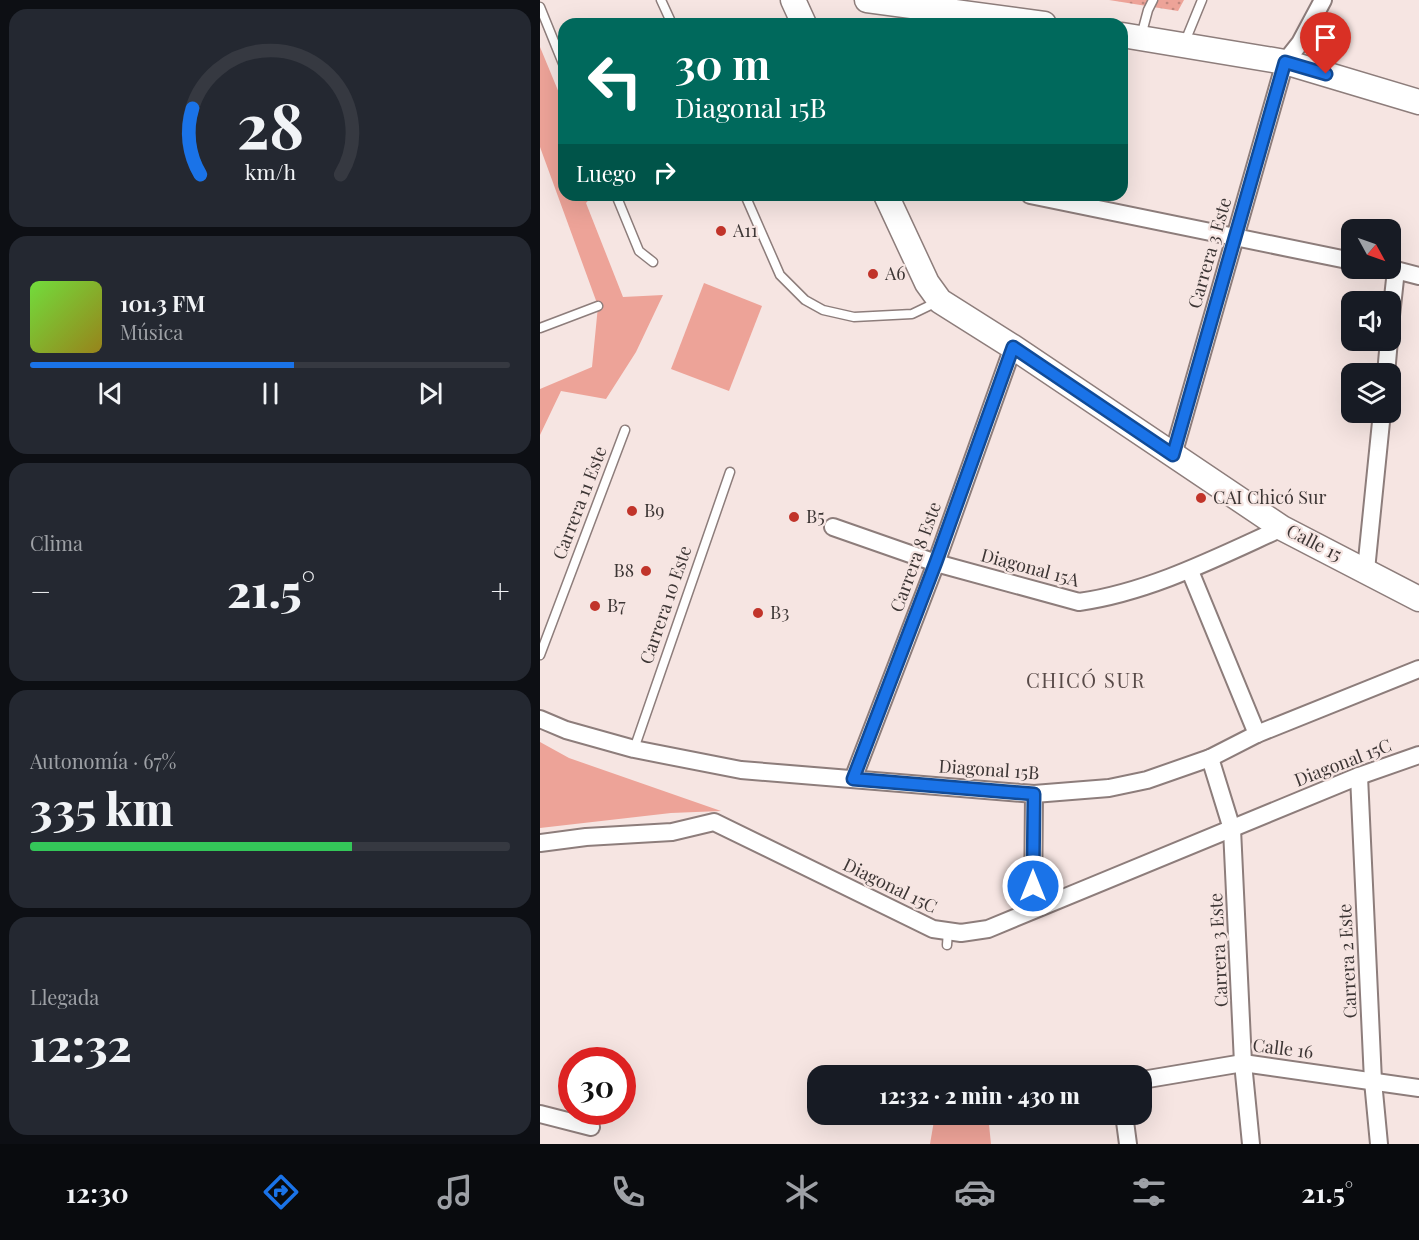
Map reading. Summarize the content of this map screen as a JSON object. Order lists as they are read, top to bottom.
{
  "streets": {
    "street": [
      "Carrera 3 Este",
      "Calle 15",
      "Carrera 8 Este",
      "Diagonal 15A",
      "Diagonal 15C",
      "Diagonal 15B",
      "Carrera 2 Este",
      "Calle 16"
    ],
    "lane": ["Carrera 11 Este", "Carrera 10 Este"]
  },
  "crossings": [
    ["Carrera 3 Este", "Calle 15"],
    ["Carrera 3 Este", "Diagonal 15C"],
    ["Carrera 3 Este", "Diagonal 15B"],
    ["Carrera 3 Este", "Calle 16"],
    ["Calle 15", "Carrera 8 Este"],
    ["Calle 15", "Diagonal 15A"],
    ["Carrera 8 Este", "Diagonal 15A"],
    ["Carrera 8 Este", "Diagonal 15B"],
    ["Carrera 10 Este", "Diagonal 15B"],
    ["Diagonal 15C", "Carrera 2 Este"],
    ["Carrera 2 Este", "Calle 16"]
  ],
  "districts": ["CHICÓ SUR"],
  "places": [
    "A11",
    "A6",
    "CAI Chicó Sur",
    "B9",
    "B5",
    "B8",
    "B7",
    "B3"
  ],
  "north": "bottom right",
  "page": {
    "turn": ["30 m", "Diagonal 15B"],
    "then": "Luego",
    "song": ["101.3 FM", "Música"],
    "tile": [
      "Clima",
      ["Autonomía · 67%", "335 km"],
      ["Llegada", "12:32"]
    ],
    "heat": ["−", "21.5°", "+"],
    "limit": "30",
    "trip": "12:32 · 2 min · 430 m",
    "tabs": ["12:30", "21.5°"],
    "gauge": ["28", "km/h"]
  }
}
